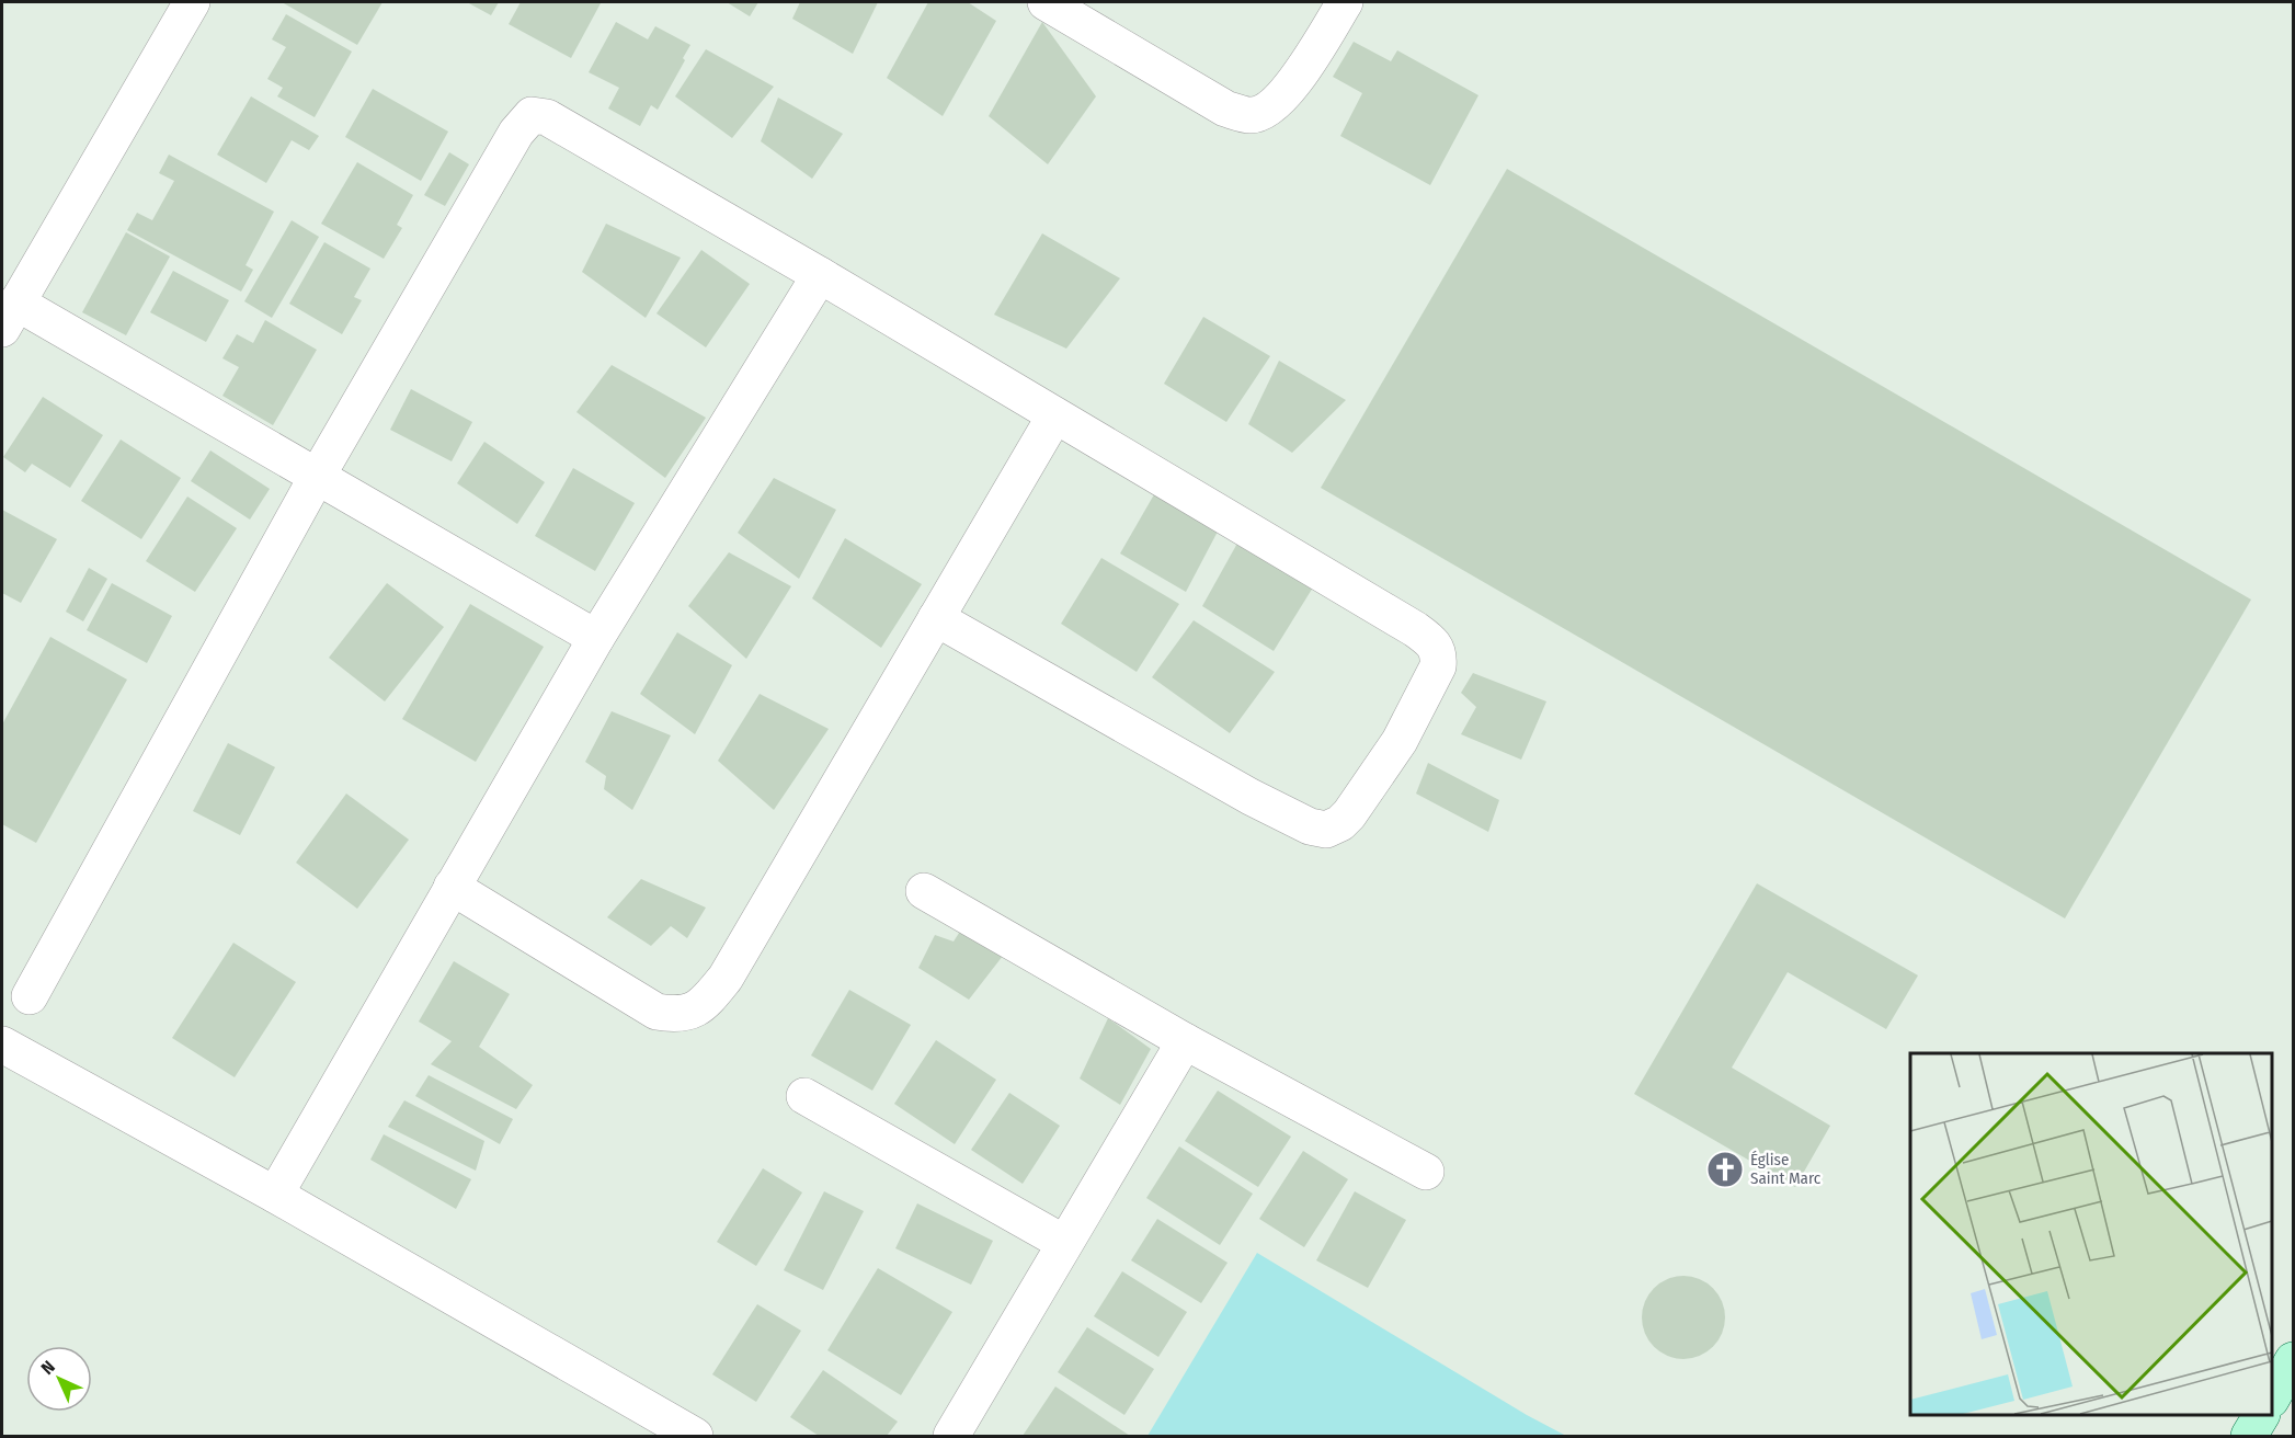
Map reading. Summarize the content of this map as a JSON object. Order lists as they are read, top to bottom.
{
  "places": {
    "church": ["Église Saint Marc"]
  },
  "north": "top left"
}
